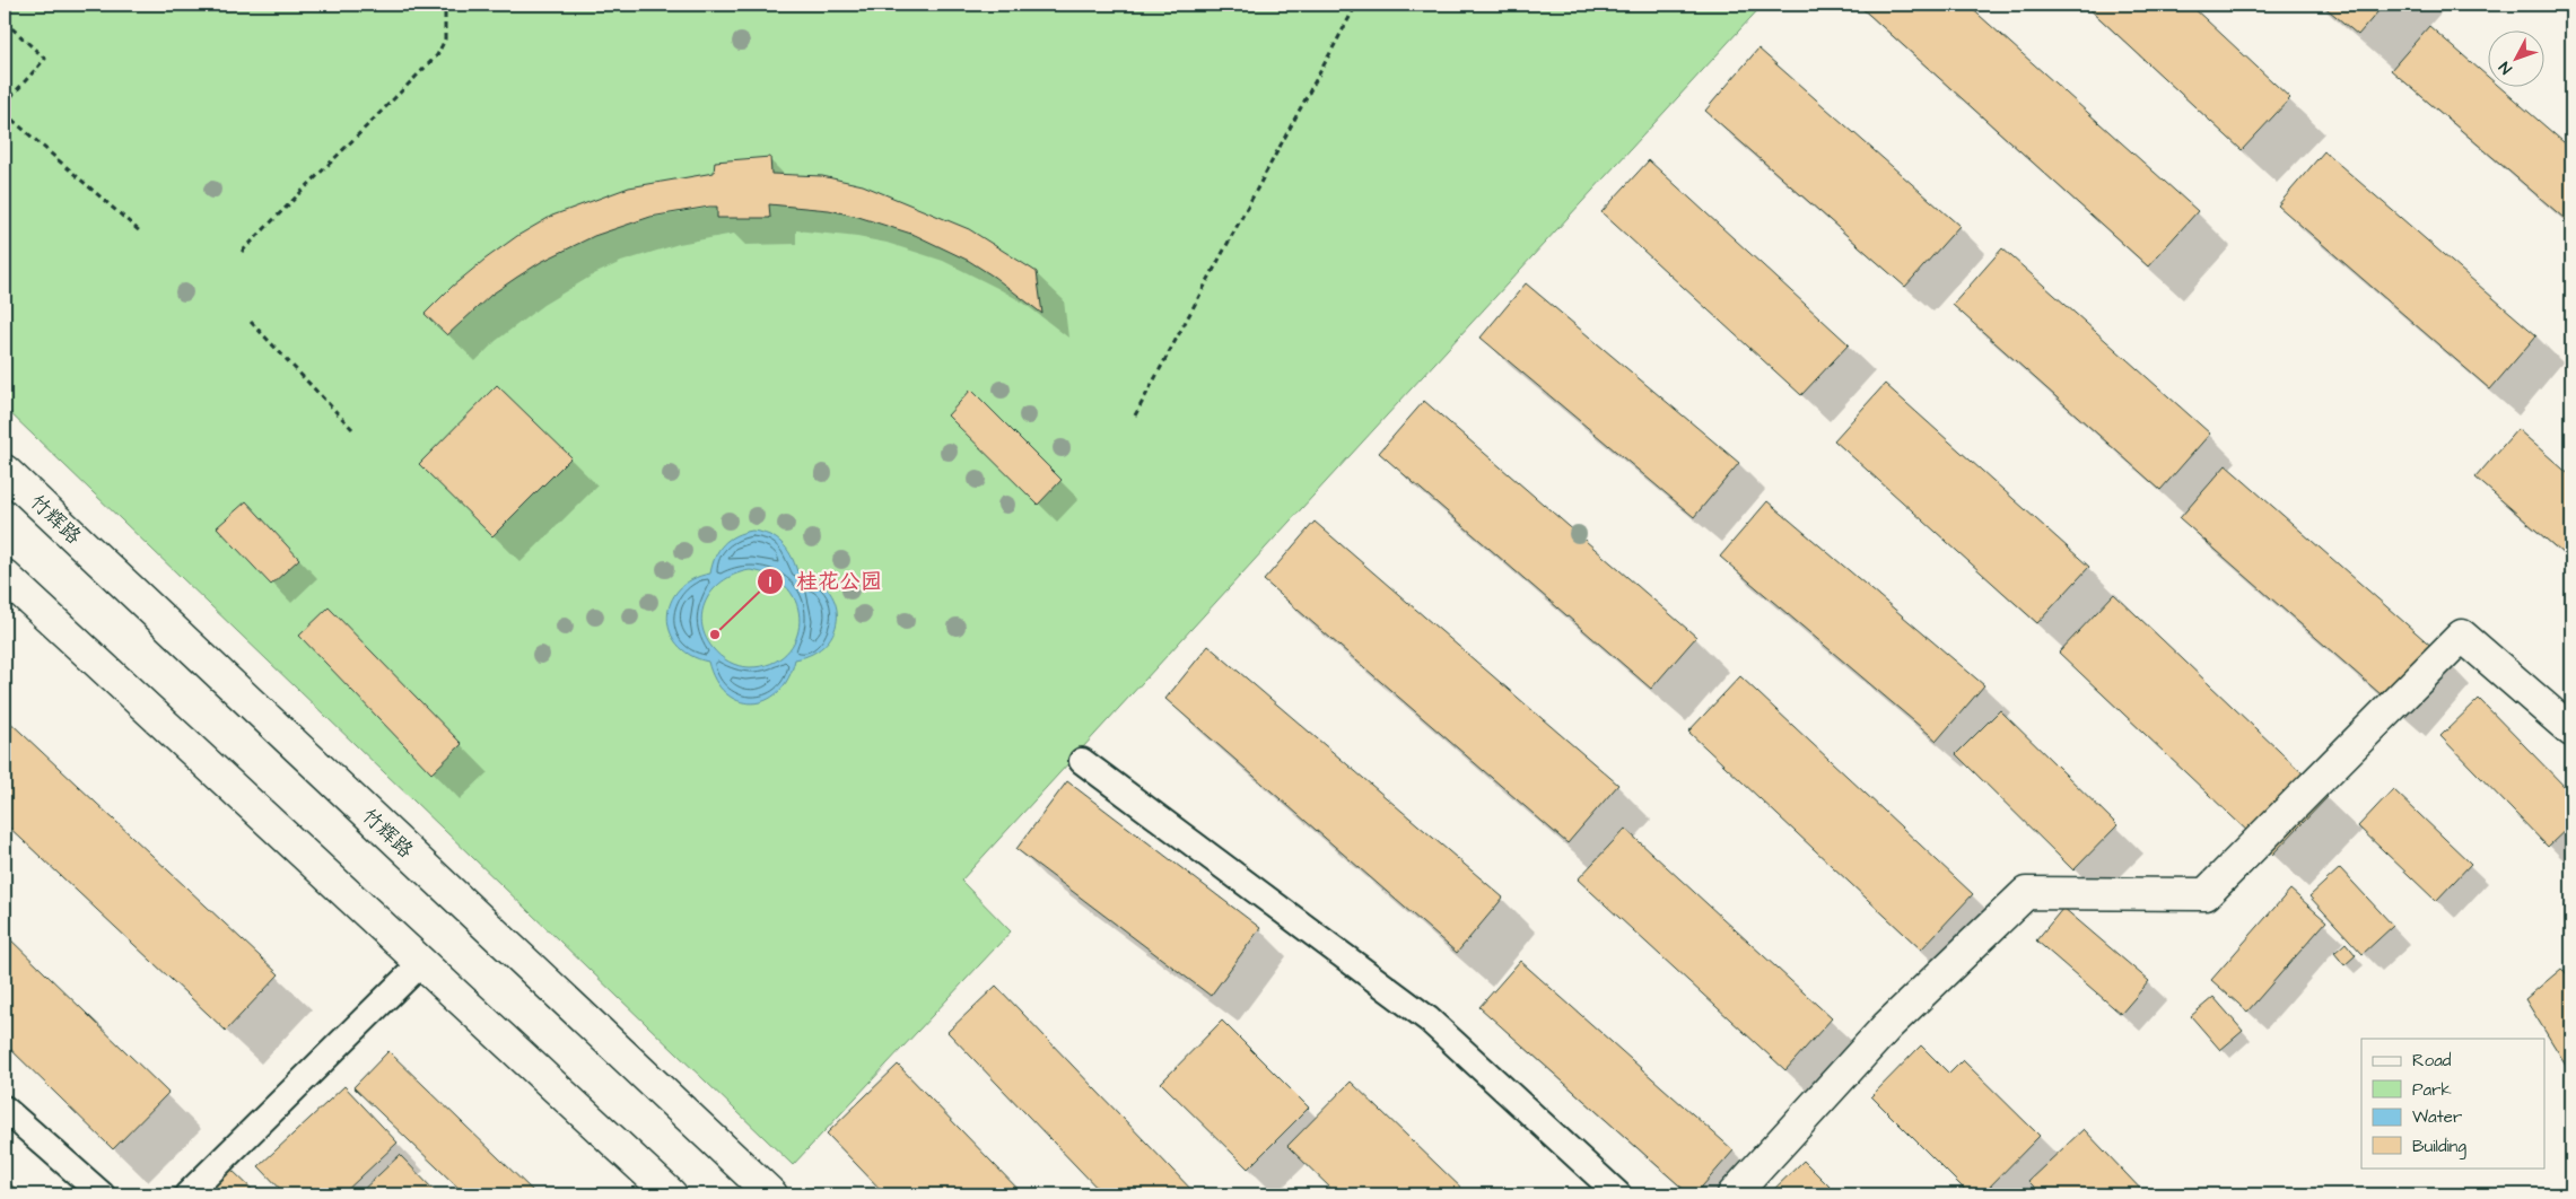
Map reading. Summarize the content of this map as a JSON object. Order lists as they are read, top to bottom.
{
  "streets": {
    "main road": ["竹辉路"]
  },
  "places": ["桂花公园"],
  "legend": [
    "Road",
    "Park",
    "Water",
    "Building"
  ],
  "north": "bottom left"
}
